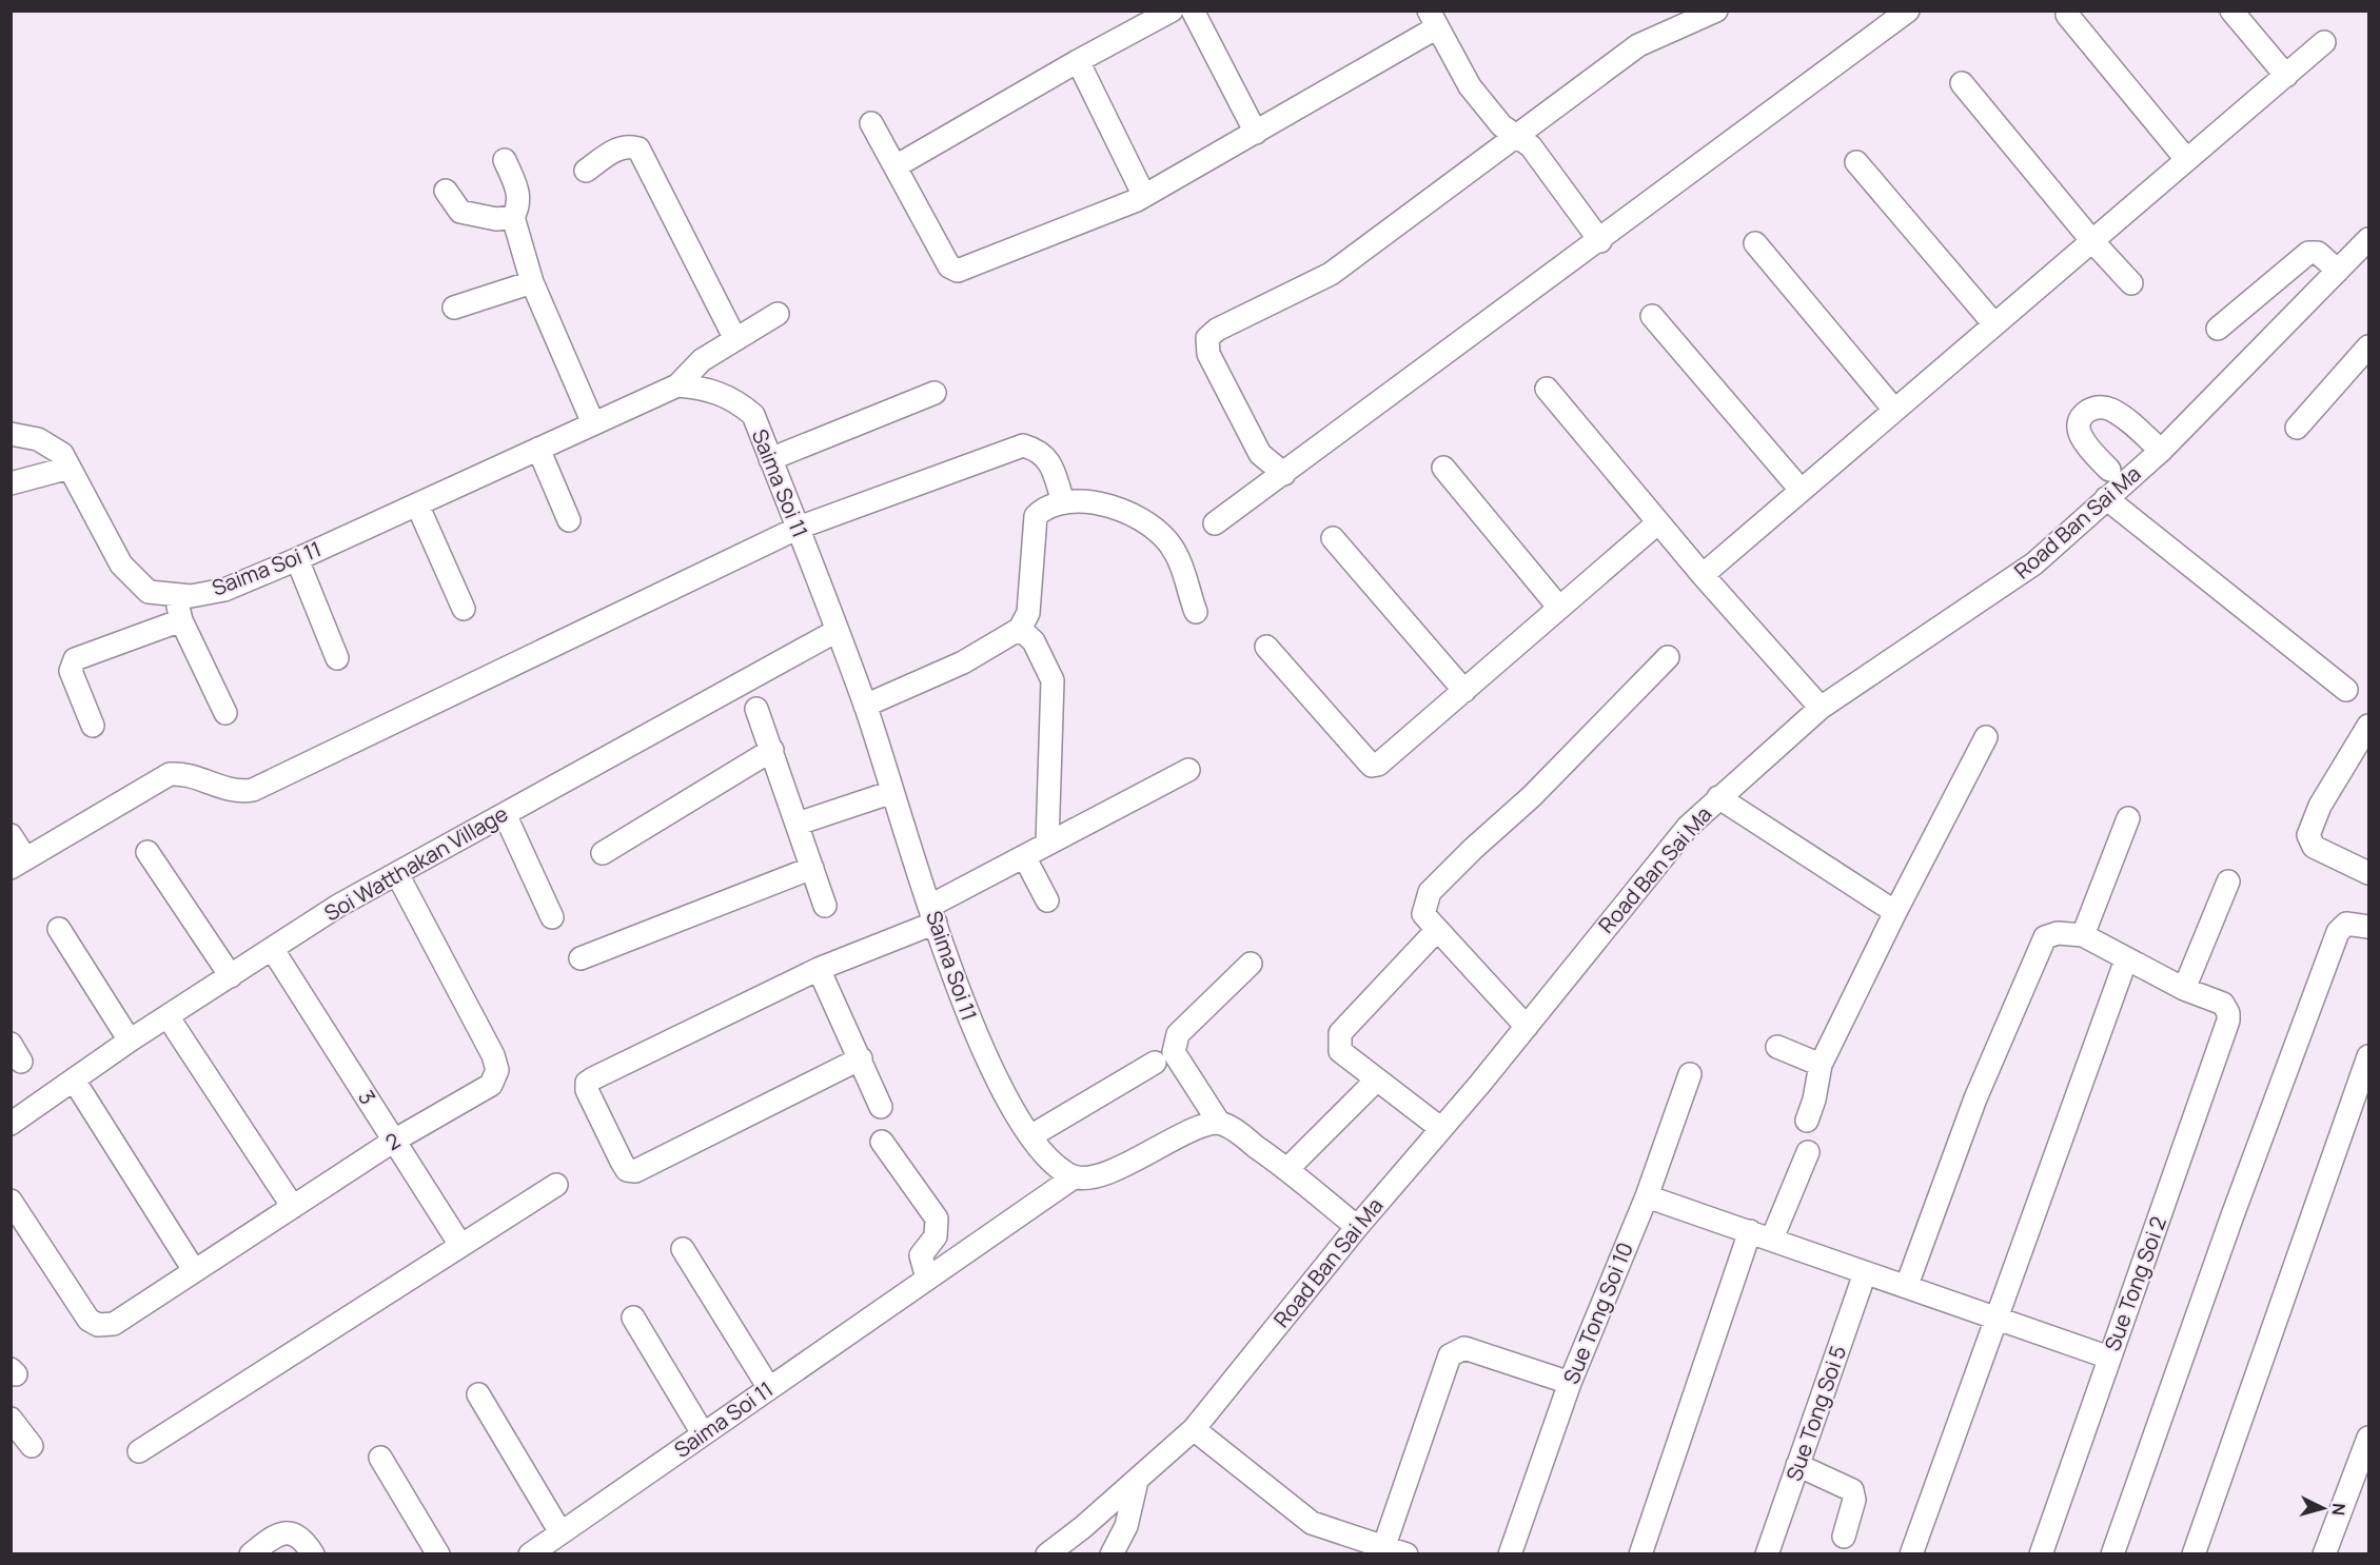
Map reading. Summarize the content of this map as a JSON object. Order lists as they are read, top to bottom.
{
  "streets": {
    "street": [
      "Saima Soi 11",
      "Road Ban Sai Ma",
      "Soi Watthakan Village",
      "3",
      "2",
      "Sue Tong Soi 2",
      "Sue Tong Soi 10",
      "Sue Tong Soi 5"
    ]
  },
  "crossings": [
    ["Saima Soi 11", "Soi Watthakan Village"],
    ["Soi Watthakan Village", "3"],
    ["Soi Watthakan Village", "2"],
    ["3", "2"]
  ],
  "north": "right"
}
